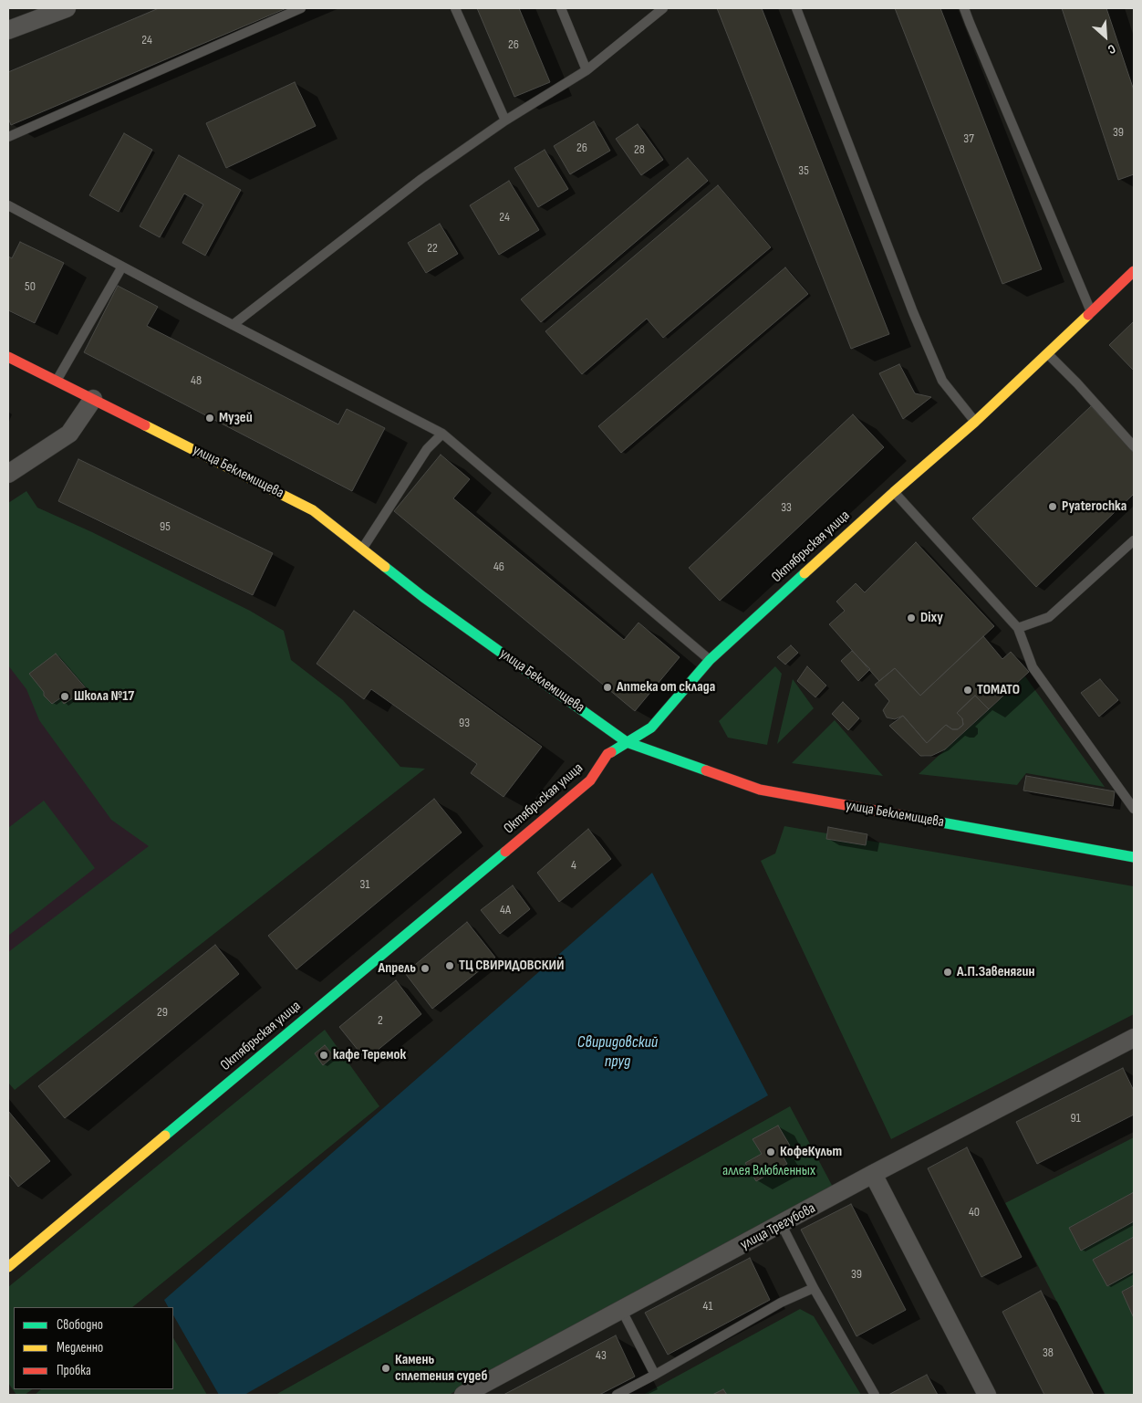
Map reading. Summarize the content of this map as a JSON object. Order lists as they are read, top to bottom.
{
  "streets": {
    "street": ["улица Беклемищева", "Октябрьская улица", "улица Трегубова"]
  },
  "crossings": [
    ["улица Беклемищева", "Октябрьская улица"]
  ],
  "water": ["Свиридовский пруд"],
  "parks": ["аллея Влюбленных"],
  "places": [
    "Музей",
    "Pyaterochka",
    "Dixy",
    "Аптека от склада",
    "ТОМАТО",
    "Школа №17",
    "ТЦ СВИРИДОВСКИЙ",
    "Апрель",
    "А.П.Завенягин",
    "кафе Теремок",
    "КофеКульт",
    "Камень сплетения судеб"
  ],
  "house_numbers": [
    "24",
    "26",
    "39",
    "37",
    "26",
    "28",
    "35",
    "24",
    "22",
    "50",
    "48",
    "33",
    "95",
    "46",
    "93",
    "4",
    "31",
    "4А",
    "29",
    "2",
    "91",
    "40",
    "39",
    "41",
    "38",
    "43"
  ],
  "legend": ["Свободно", "Медленно", "Пробка"],
  "north": "bottom right"
}
